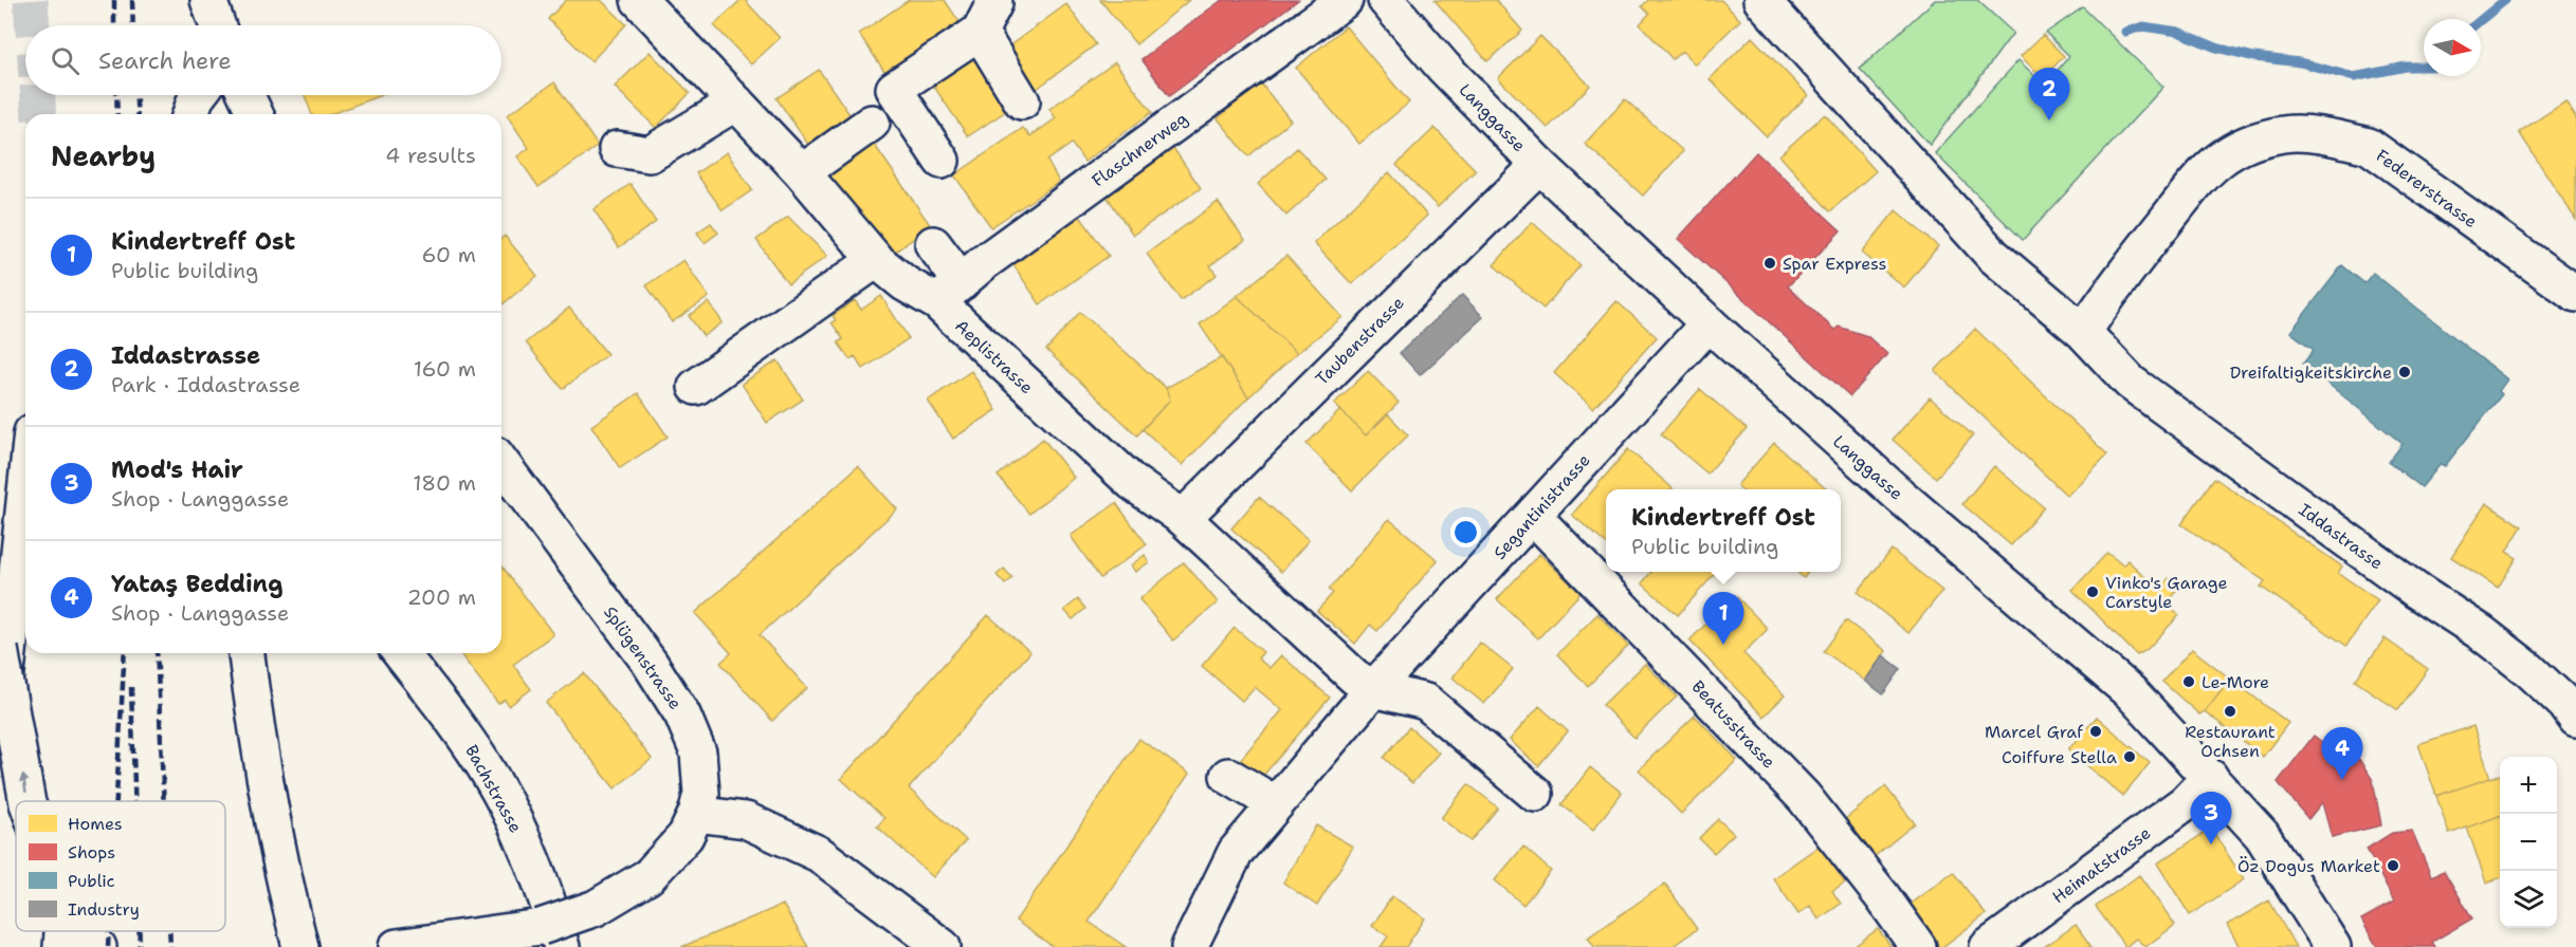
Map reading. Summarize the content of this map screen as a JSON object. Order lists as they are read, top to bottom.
{
  "streets": {
    "main road": [
      "Langgasse",
      "Flaschnerweg",
      "Federerstrasse",
      "Taubenstrasse",
      "Aeplistrasse",
      "Segantinistrasse",
      "Iddastrasse",
      "Splügenstrasse",
      "Beatusstrasse",
      "Bachstrasse",
      "Heimatstrasse"
    ]
  },
  "crossings": [
    ["Langgasse", "Taubenstrasse"],
    ["Langgasse", "Segantinistrasse"],
    ["Langgasse", "Heimatstrasse"],
    ["Flaschnerweg", "Aeplistrasse"],
    ["Federerstrasse", "Iddastrasse"],
    ["Taubenstrasse", "Aeplistrasse"],
    ["Aeplistrasse", "Segantinistrasse"],
    ["Segantinistrasse", "Beatusstrasse"]
  ],
  "places": [
    "Spar Express",
    "Dreifaltigkeitskirche",
    "Vinko's Garage Carstyle",
    "Le-More",
    "Restaurant Ochsen",
    "Marcel Graf",
    "Coiffure Stella",
    "Öz Dogus Market"
  ],
  "legend": [
    "Homes",
    "Shops",
    "Public",
    "Industry"
  ],
  "north": "right",
  "page": {
    "search": "Search here",
    "pins": [
      "2",
      "1",
      "4",
      "3"
    ],
    "heading": ["Nearby", "4 results"],
    "list": [
      {
        "mark": "1",
        "name": "Kindertreff Ost",
        "note": "Public building",
        "value": "60 m"
      },
      {
        "mark": "2",
        "name": "Iddastrasse",
        "note": "Park · Iddastrasse",
        "value": "160 m"
      },
      {
        "mark": "3",
        "name": "Mod's Hair",
        "note": "Shop · Langgasse",
        "value": "180 m"
      },
      {
        "mark": "4",
        "name": "Yataş Bedding",
        "note": "Shop · Langgasse",
        "value": "200 m"
      }
    ],
    "popup": ["Kindertreff Ost", "Public building"],
    "map_buttons": ["+", "−"]
  }
}
